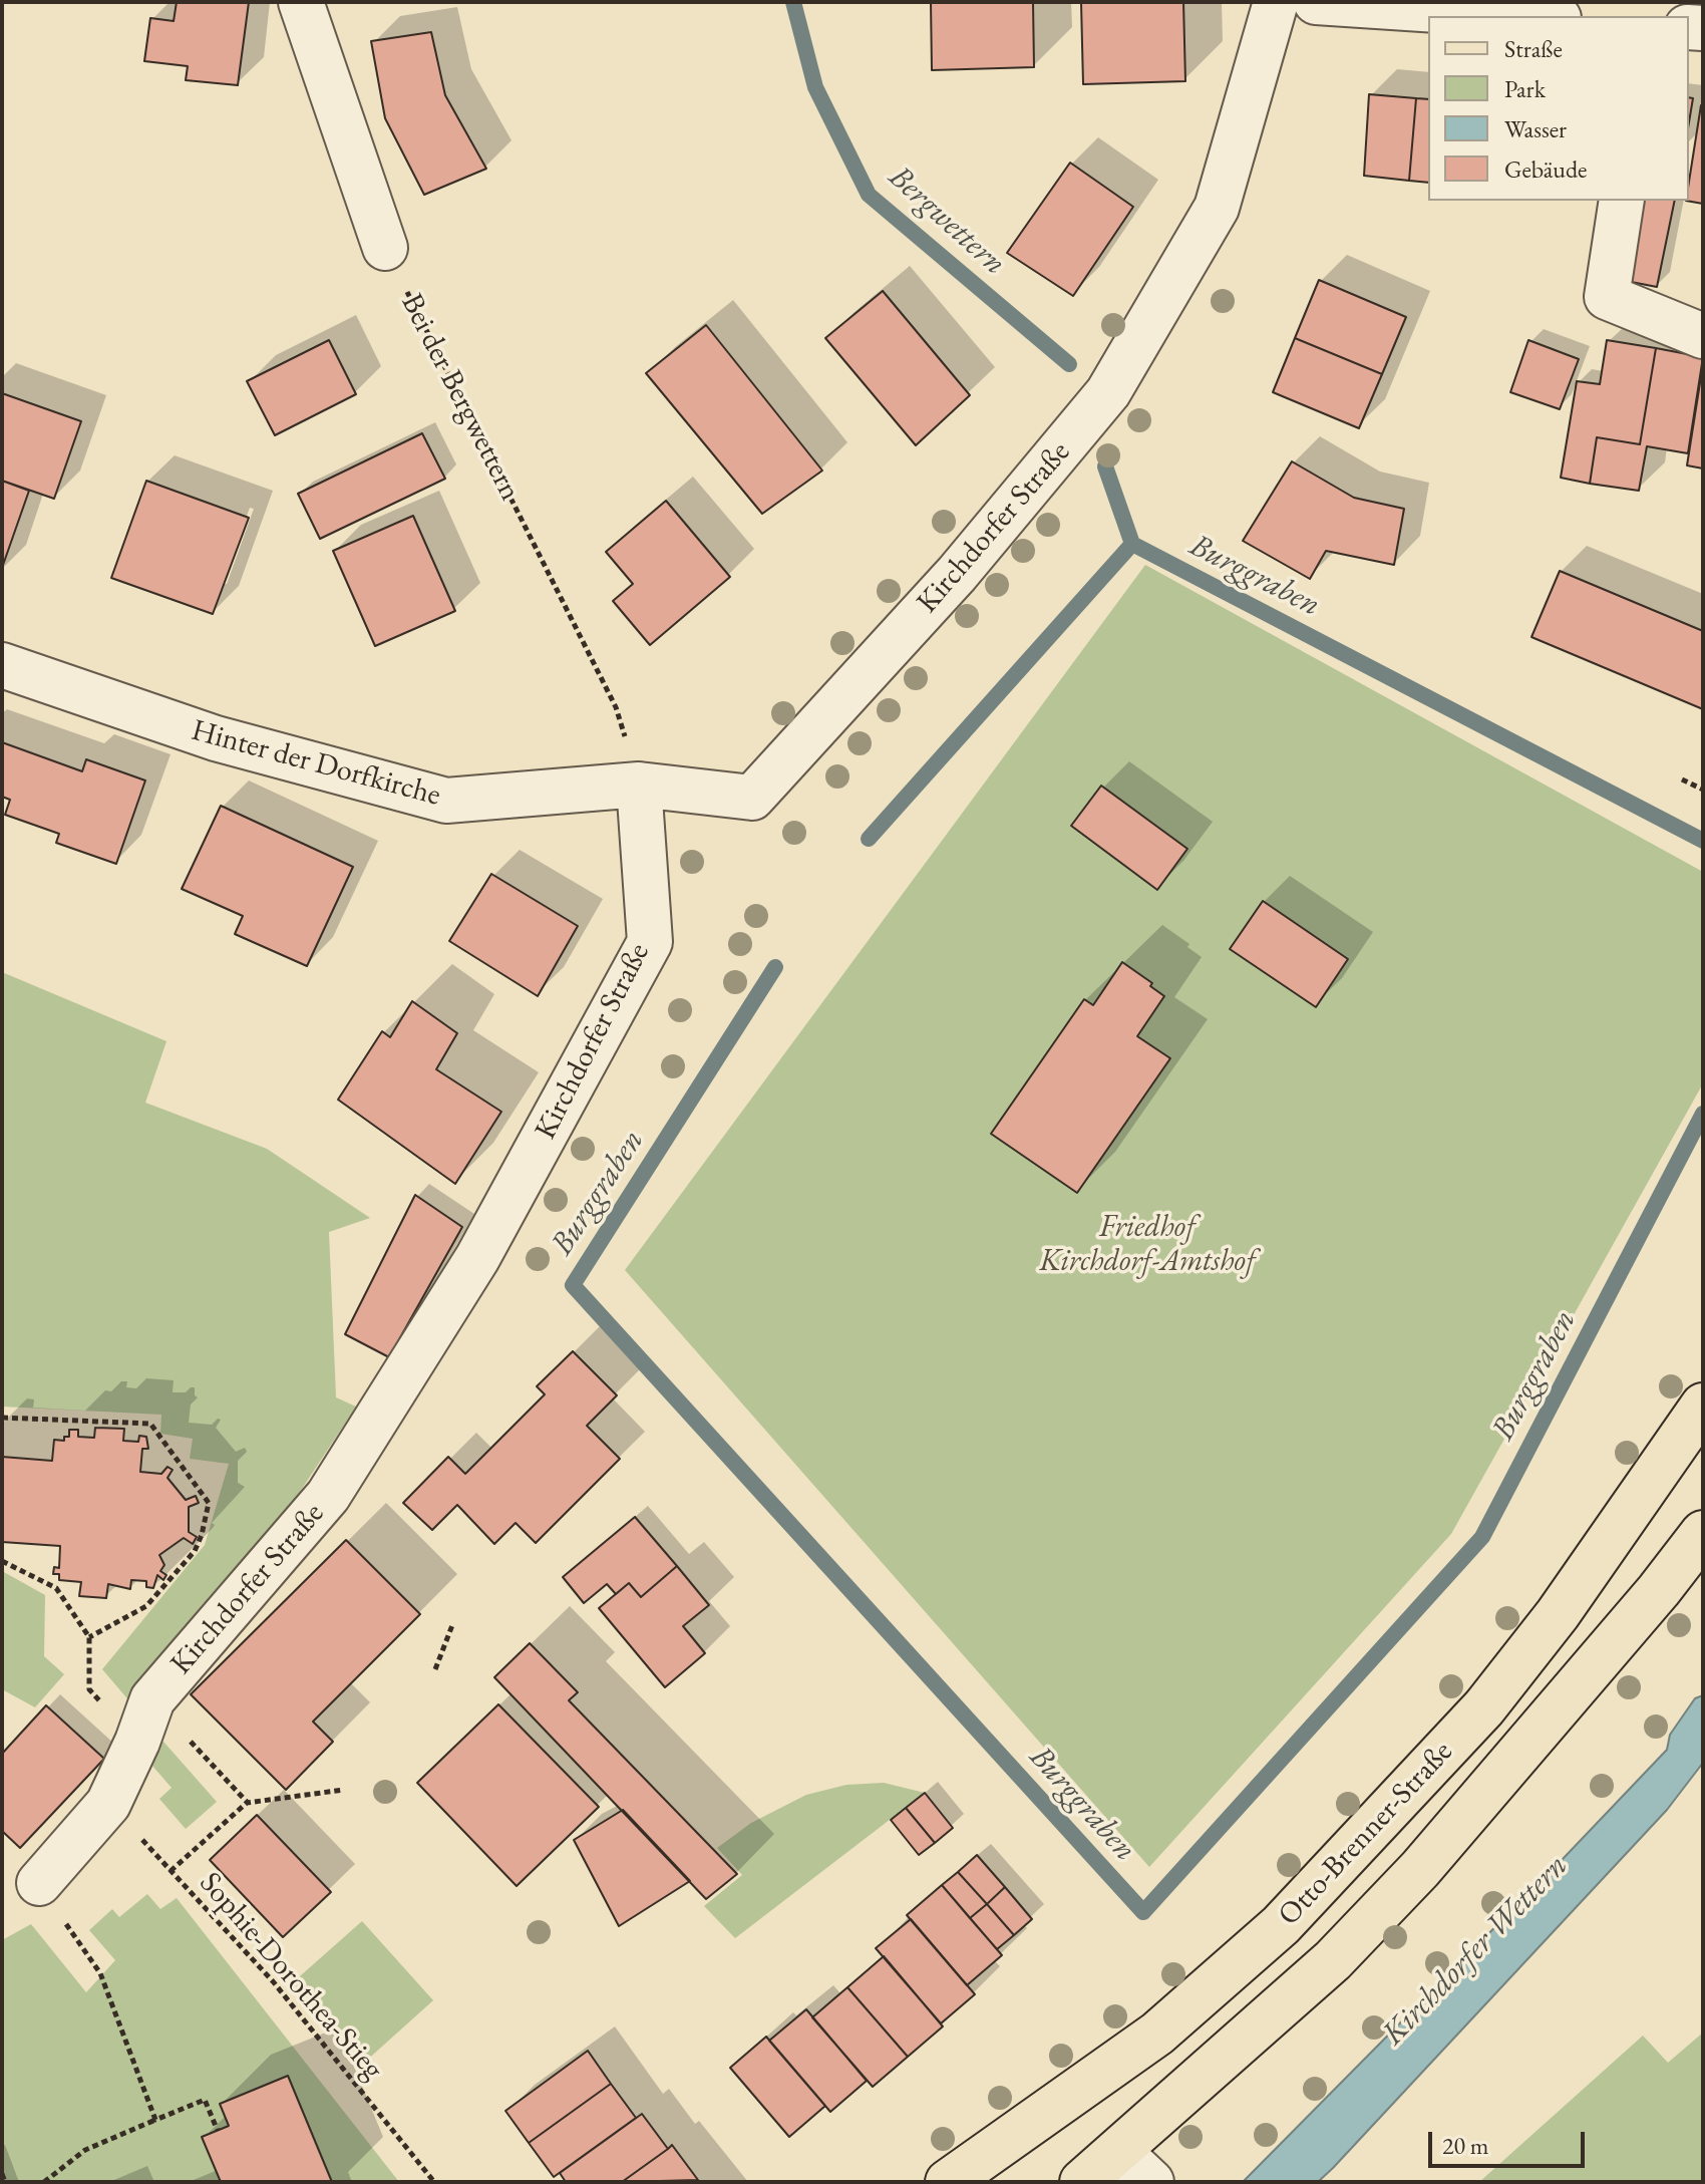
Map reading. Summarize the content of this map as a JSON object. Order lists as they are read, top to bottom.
{
  "streets": {
    "main road": ["Otto-Brenner-Straße"],
    "street": ["Kirchdorfer Straße", "Hinter der Dorfkirche"],
    "path": ["Bei der Bergwettern", "Sophie-Dorothea-Stieg"]
  },
  "crossings": [
    ["Bei der Bergwettern", "Kirchdorfer Straße"],
    ["Bei der Bergwettern", "Hinter der Dorfkirche"],
    ["Kirchdorfer Straße", "Hinter der Dorfkirche"],
    ["Kirchdorfer Straße", "Sophie-Dorothea-Stieg"]
  ],
  "water": ["Bergwettern", "Burggraben", "Kirchdorfer Wettern"],
  "parks": ["Friedhof Kirchdorf-Amtshof"],
  "legend": [
    "Straße",
    "Park",
    "Wasser",
    "Gebäude"
  ],
  "scale_bar": "20 m"
}
